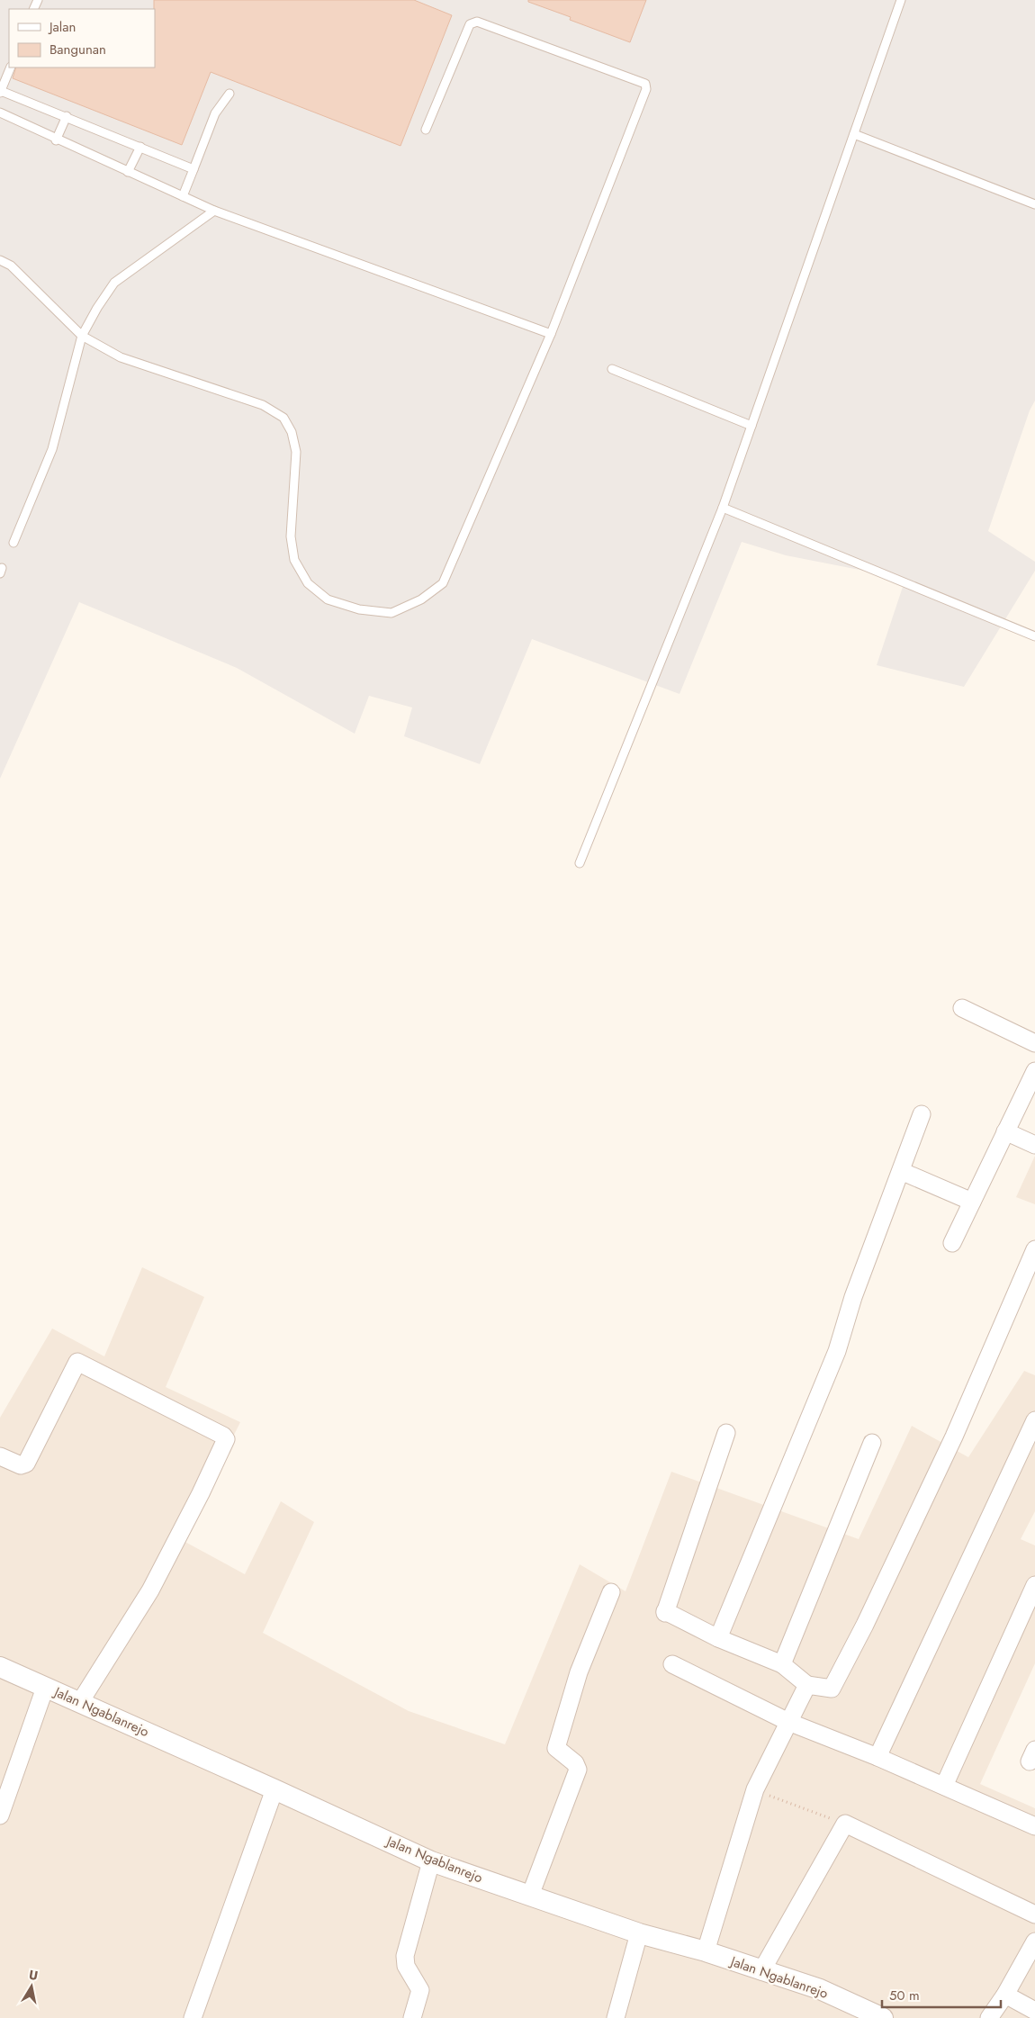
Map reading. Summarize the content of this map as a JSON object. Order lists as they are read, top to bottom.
{
  "streets": {
    "street": ["Jalan Ngablanrejo"]
  },
  "legend": ["Jalan", "Bangunan"],
  "scale_bar": "50 m",
  "north": "top"
}
